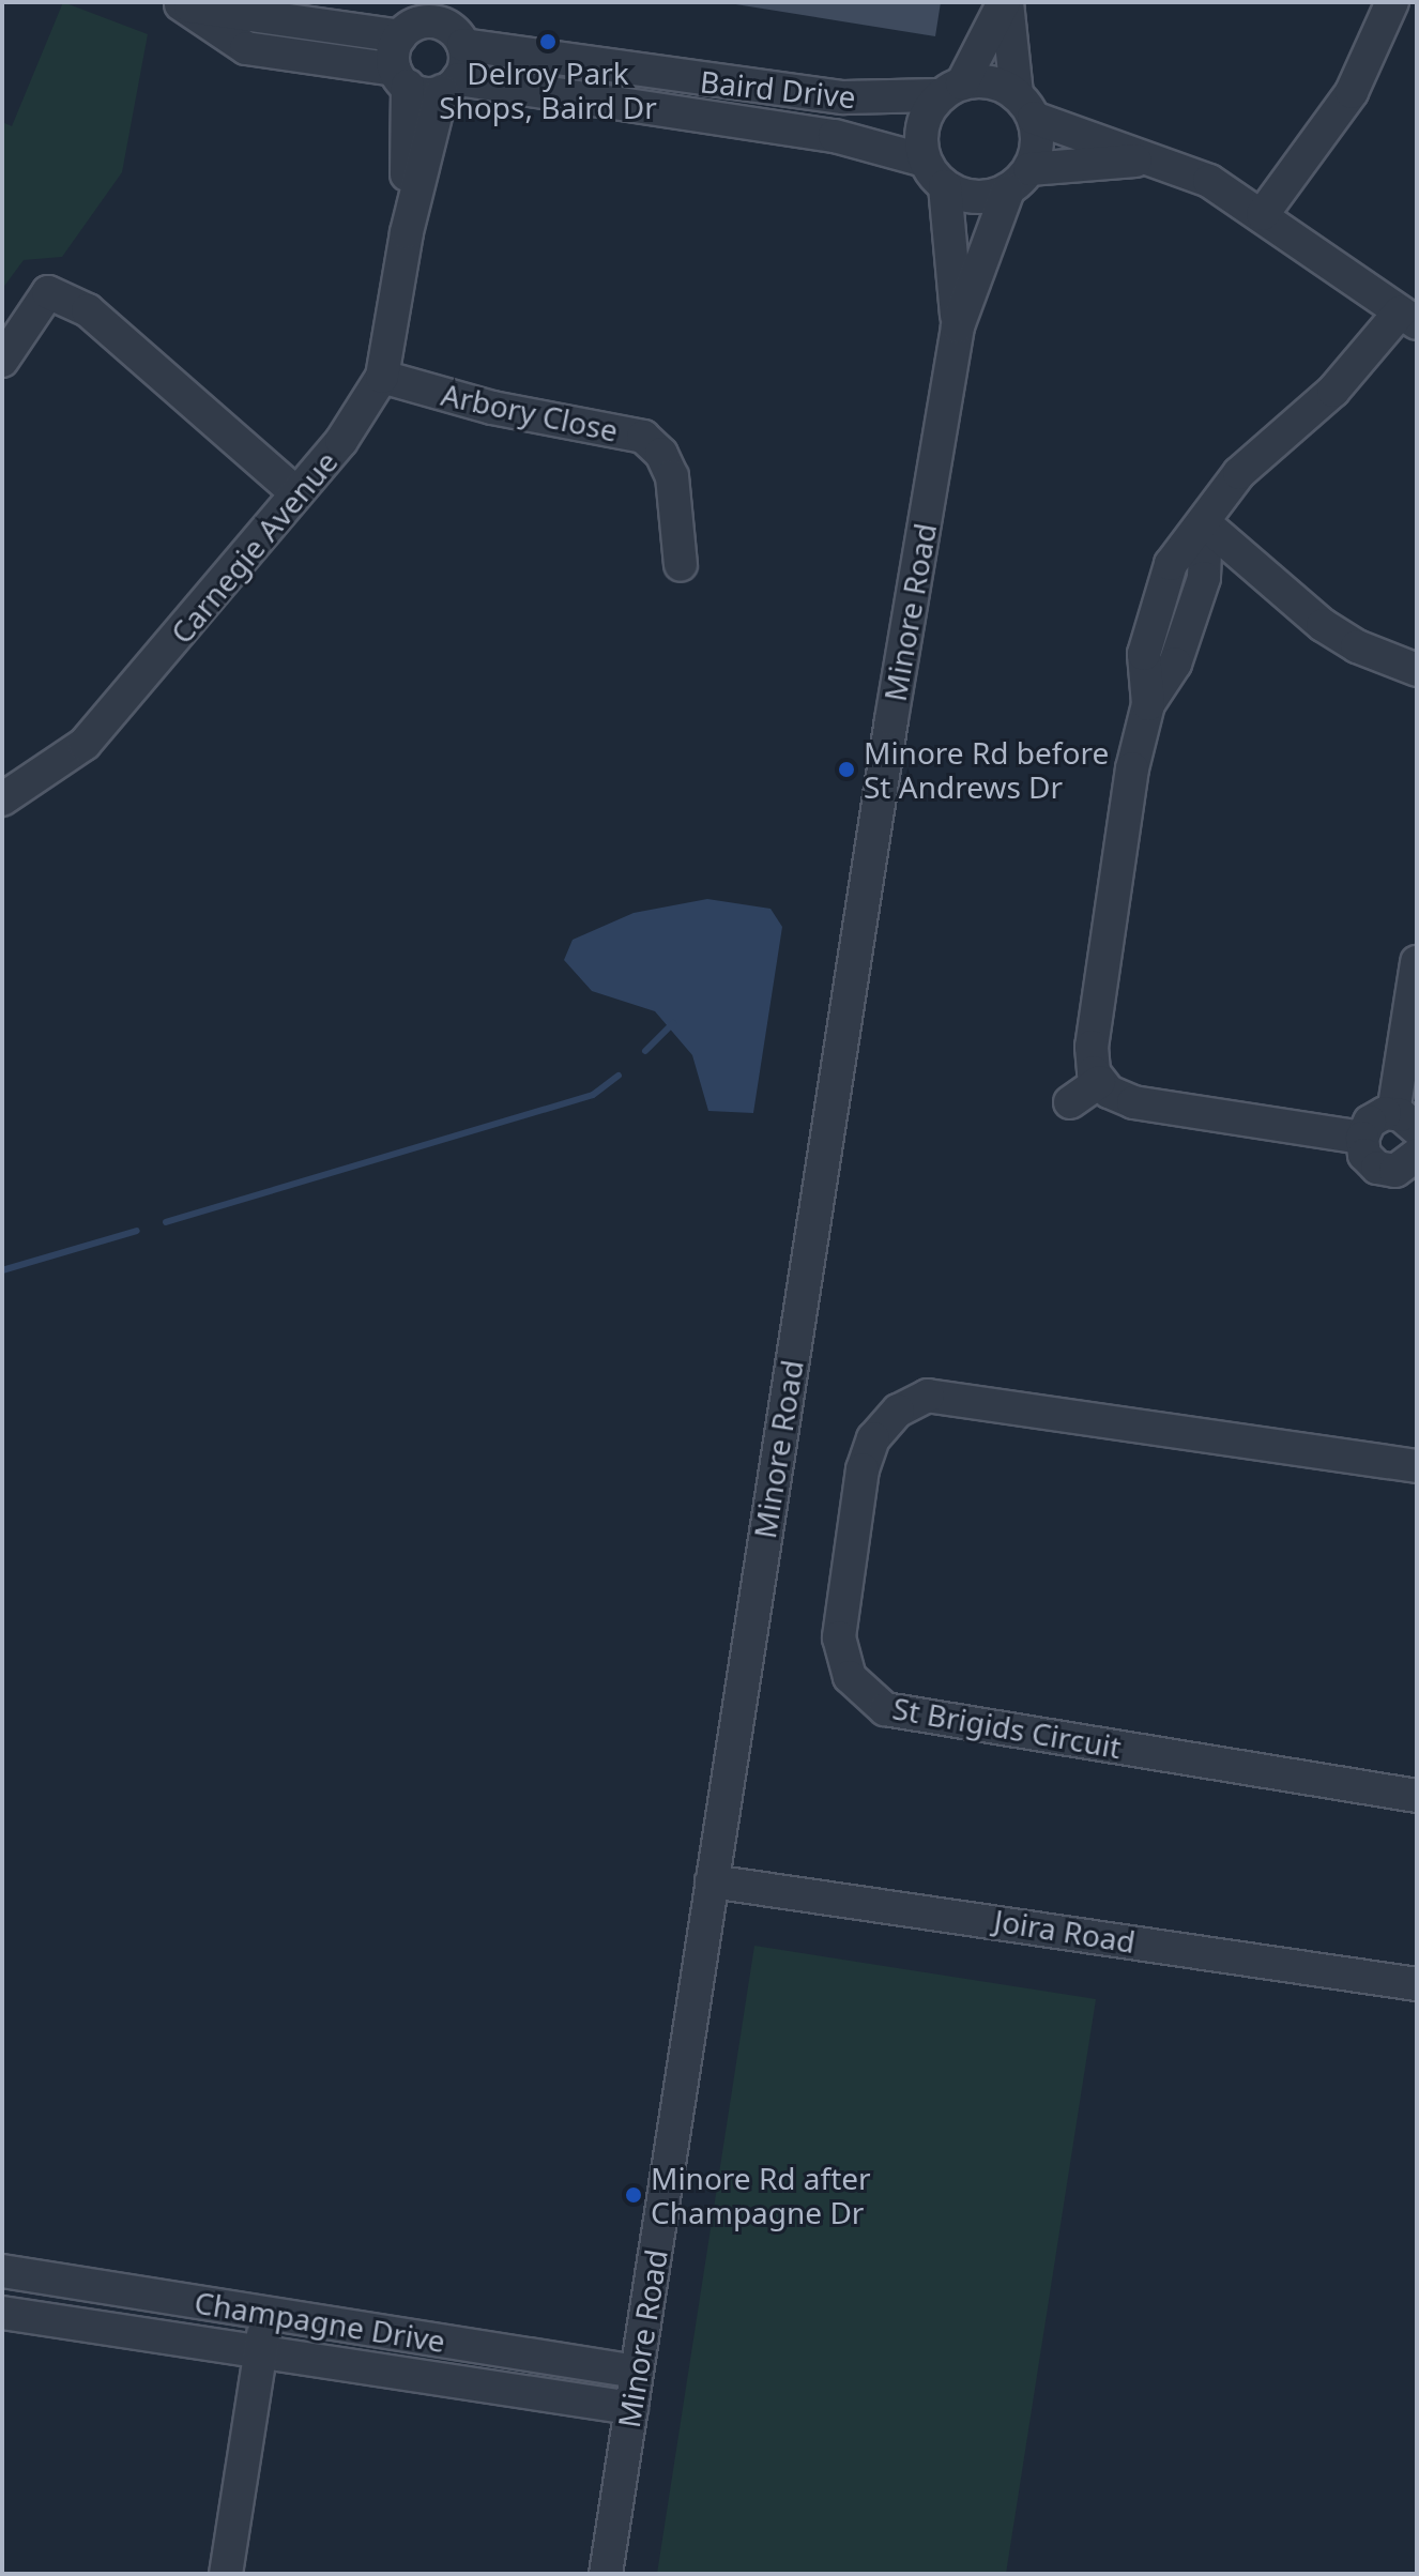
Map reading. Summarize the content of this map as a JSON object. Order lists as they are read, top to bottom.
{
  "streets": {
    "street": [
      "Baird Drive",
      "Arbory Close",
      "Carnegie Avenue",
      "Minore Road",
      "St Brigids Circuit",
      "Joira Road",
      "Champagne Drive"
    ]
  },
  "crossings": [
    ["Baird Drive", "Carnegie Avenue"],
    ["Baird Drive", "Minore Road"],
    ["Arbory Close", "Carnegie Avenue"],
    ["Minore Road", "Joira Road"],
    ["Minore Road", "Champagne Drive"]
  ],
  "places": ["Delroy Park Shops, Baird Dr", "Minore Rd before St Andrews Dr", "Minore Rd after Champagne Dr"]
}
